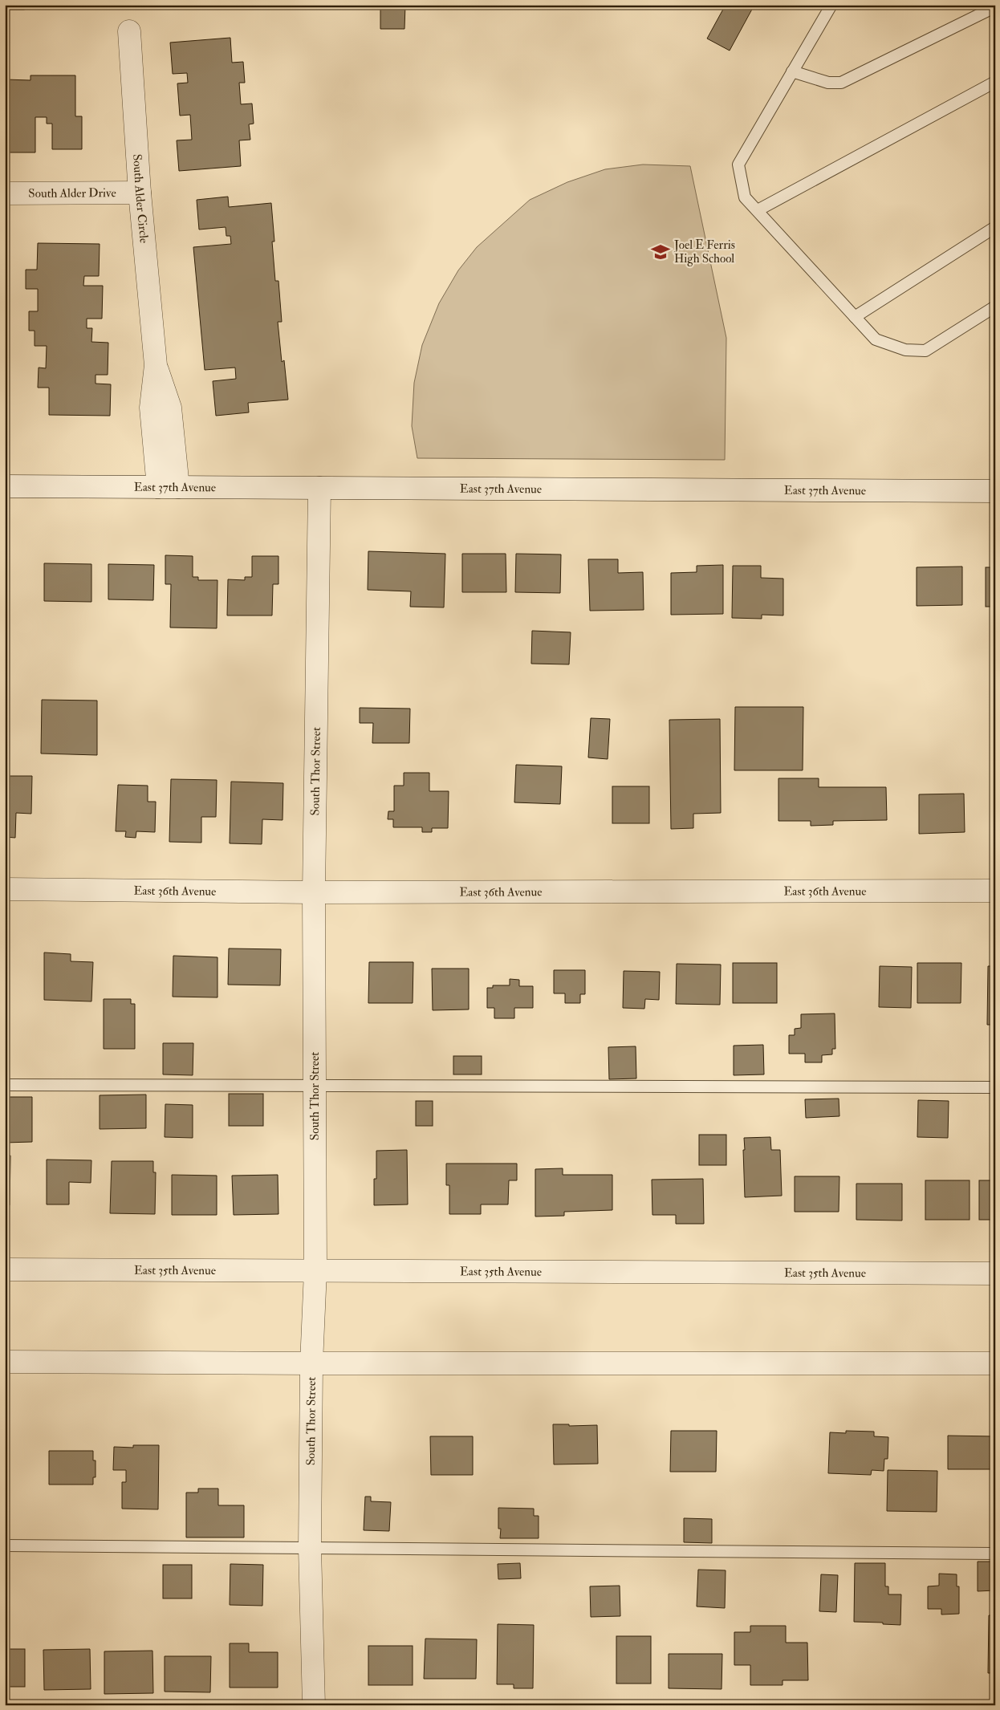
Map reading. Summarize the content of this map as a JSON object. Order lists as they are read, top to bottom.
{
  "streets": {
    "street": [
      "South Alder Drive",
      "South Alder Circle",
      "East 37th Avenue",
      "South Thor Street",
      "East 36th Avenue",
      "East 35th Avenue"
    ]
  },
  "crossings": [
    ["South Alder Drive", "South Alder Circle"],
    ["South Alder Circle", "East 37th Avenue"],
    ["East 37th Avenue", "South Thor Street"],
    ["South Thor Street", "East 36th Avenue"],
    ["South Thor Street", "East 35th Avenue"]
  ],
  "places": {
    "school or university": ["Joel E Ferris High School"]
  }
}
